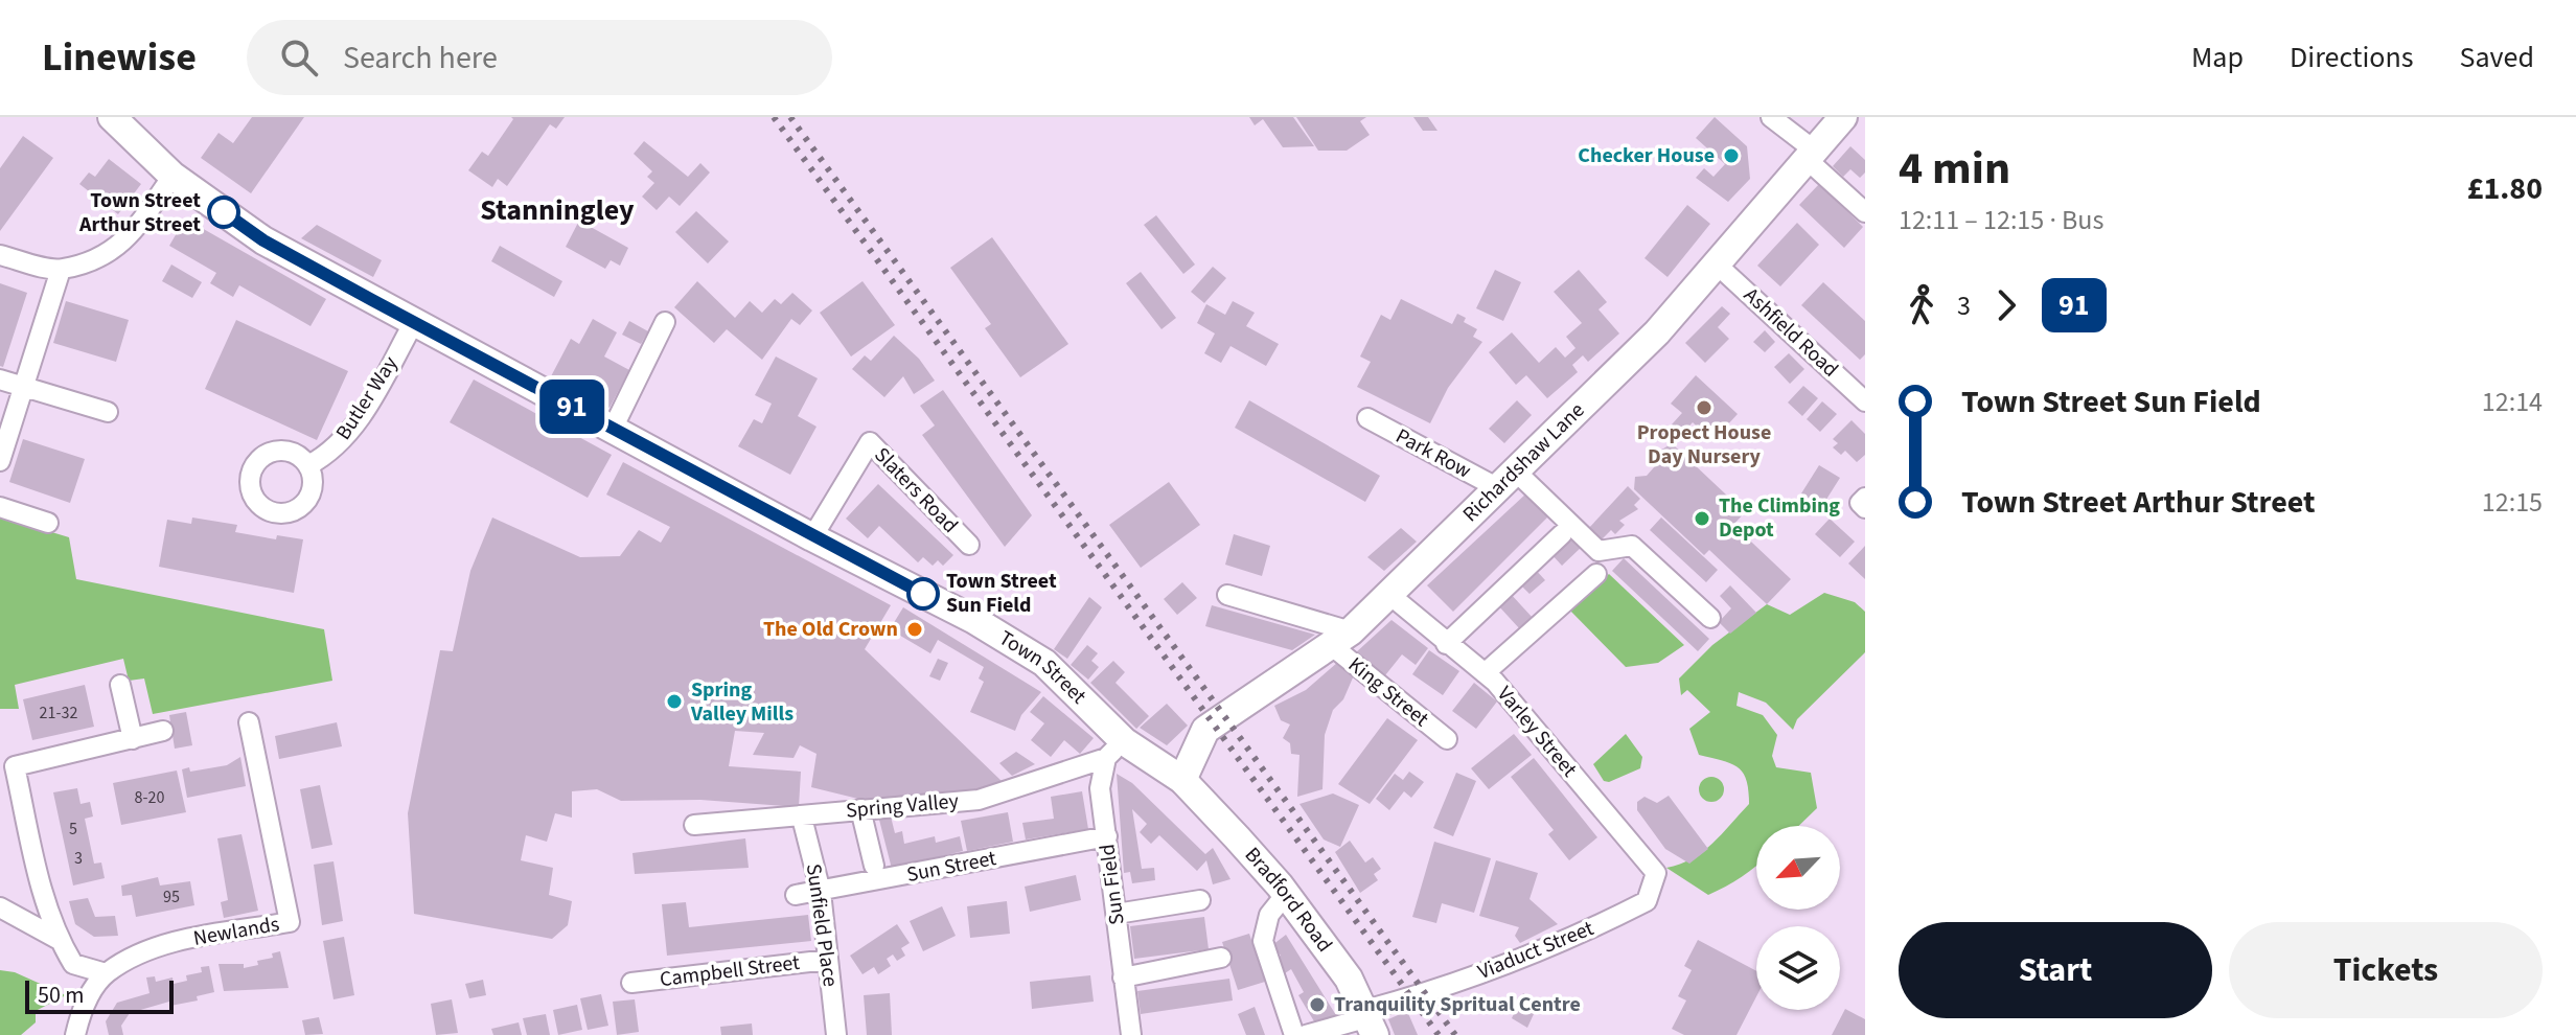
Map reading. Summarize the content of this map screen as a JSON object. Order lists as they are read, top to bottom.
{
  "streets": {
    "main road": ["Richardshaw Lane", "Town Street", "Bradford Road"],
    "street": [
      "Ashfield Road",
      "Butler Way",
      "Park Row",
      "Slaters Road",
      "King Street",
      "Varley Street",
      "Spring Valley",
      "Sun Street",
      "Sun Field",
      "Sunfield Place",
      "Newlands",
      "Viaduct Street",
      "Campbell Street"
    ]
  },
  "crossings": [
    ["Ashfield Road", "Richardshaw Lane"],
    ["Butler Way", "Town Street"],
    ["Park Row", "Richardshaw Lane"],
    ["Richardshaw Lane", "Town Street"],
    ["Richardshaw Lane", "King Street"],
    ["Richardshaw Lane", "Varley Street"],
    ["Richardshaw Lane", "Bradford Road"],
    ["Slaters Road", "Town Street"],
    ["Town Street", "Spring Valley"],
    ["Town Street", "Sun Field"],
    ["Town Street", "Bradford Road"],
    ["Varley Street", "Viaduct Street"],
    ["Spring Valley", "Sun Field"],
    ["Spring Valley", "Sunfield Place"],
    ["Sun Street", "Sun Field"],
    ["Sun Street", "Sunfield Place"],
    ["Bradford Road", "Viaduct Street"],
    ["Sunfield Place", "Campbell Street"]
  ],
  "districts": ["Stanningley"],
  "places": [
    "Checker House",
    "Town Street Arthur Street",
    "Propect House Day Nursery",
    "The Climbing Depot",
    "Town Street Sun Field",
    "The Old Crown",
    "Spring Valley Mills",
    "Tranquility Spritual Centre"
  ],
  "lines": ["bus line 91"],
  "house_numbers": [
    "21-32",
    "8-20",
    "5",
    "3",
    "95"
  ],
  "scale_bar": "50 m",
  "north": "bottom left",
  "page": {
    "header": "Linewise",
    "search": "Search here",
    "nav": ["Map", "Directions", "Saved"],
    "on_map": "91",
    "heading": ["4 min", "12:11 – 12:15 · Bus", "£1.80"],
    "legs": ["3", "91"],
    "list": [
      {
        "name": "Town Street Sun Field",
        "value": "12:14"
      },
      {
        "name": "Town Street Arthur Street",
        "value": "12:15"
      }
    ],
    "buttons": ["Start", "Tickets"],
    "scale": "50 m"
  }
}
